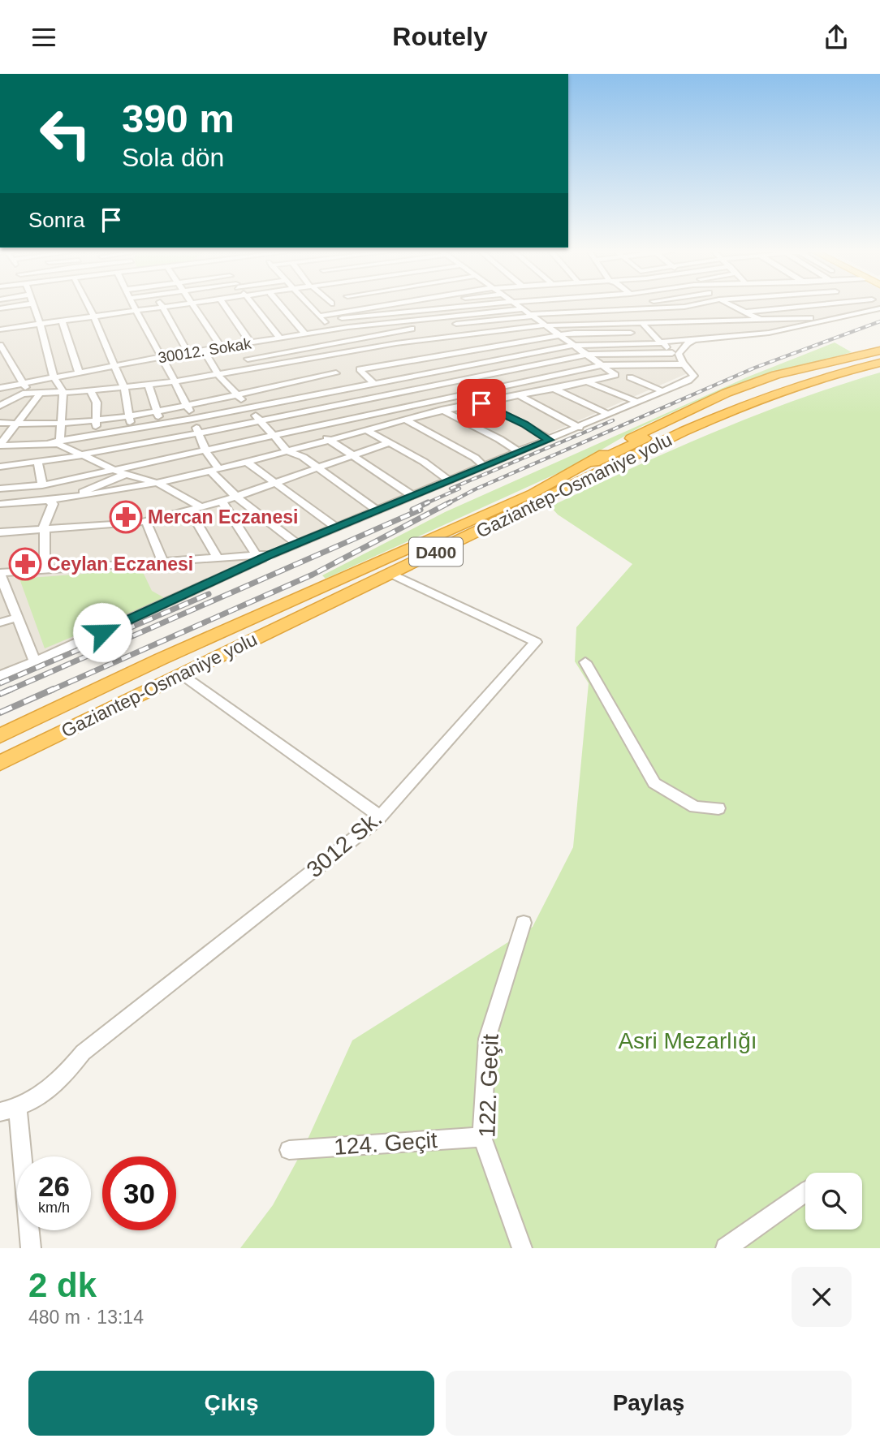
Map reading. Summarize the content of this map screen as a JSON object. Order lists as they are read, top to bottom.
{
  "streets": {
    "highway": ["Gaziantep-Osmaniye yolu", "D400"],
    "street": [
      "30012. Sokak",
      "3012 Sk.",
      "122. Geçit",
      "124. Geçit"
    ]
  },
  "crossings": [
    ["Gaziantep-Osmaniye yolu", "3012 Sk."],
    ["122. Geçit", "124. Geçit"]
  ],
  "parks": ["Asri Mezarlığı"],
  "places": {
    "pharmacy": ["Mercan Eczanesi", "Ceylan Eczanesi"]
  },
  "page": {
    "header": "Routely",
    "turn": ["390 m", "Sola dön"],
    "then": "Sonra",
    "speed": "26 km/h",
    "limit": "30",
    "heading": ["2 dk", "480 m · 13:14"],
    "buttons": ["Çıkış", "Paylaş"]
  }
}
